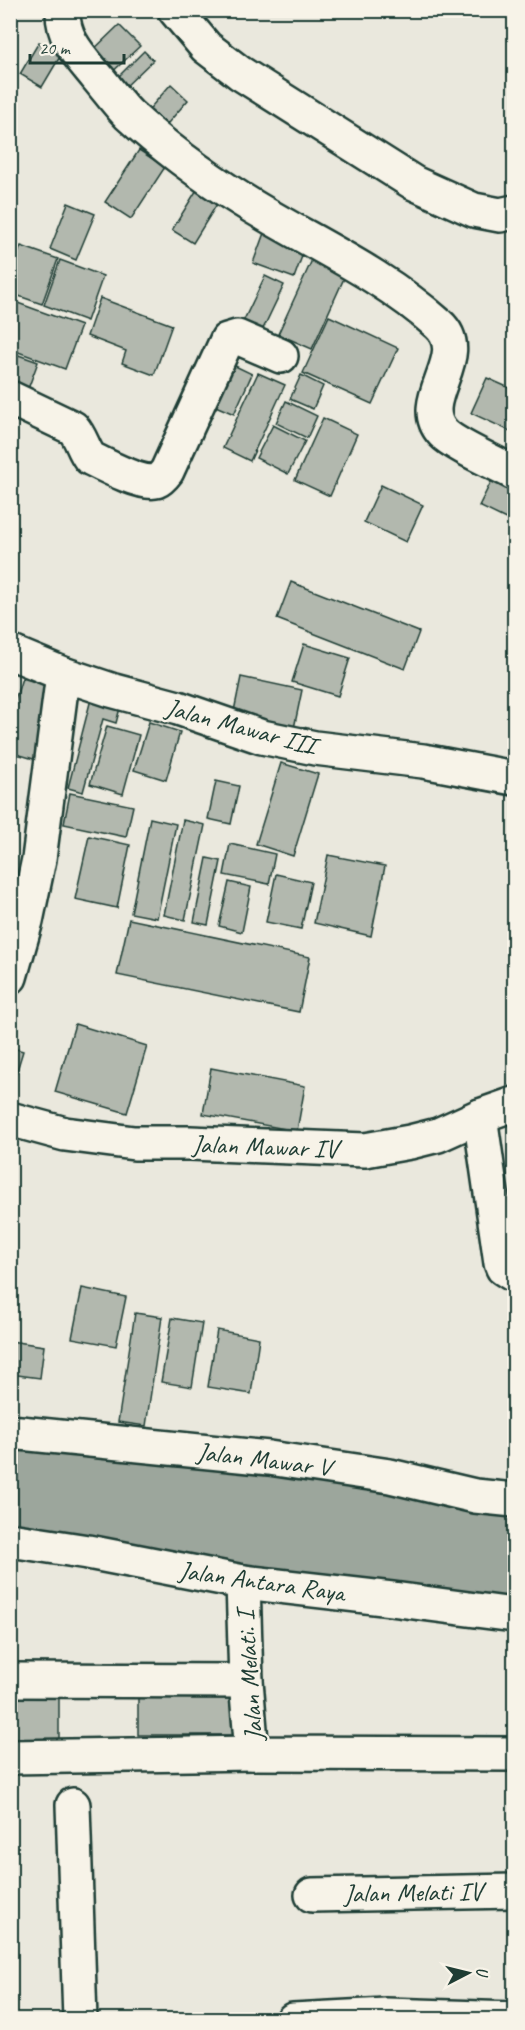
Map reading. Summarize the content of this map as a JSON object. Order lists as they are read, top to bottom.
{
  "streets": {
    "street": [
      "Jalan Mawar III",
      "Jalan Mawar IV",
      "Jalan Mawar V",
      "Jalan Antara Raya",
      "Jalan Melati. I",
      "Jalan Melati IV"
    ]
  },
  "crossings": [
    ["Jalan Antara Raya", "Jalan Melati. I"]
  ],
  "scale_bar": "20 m",
  "north": "right"
}
